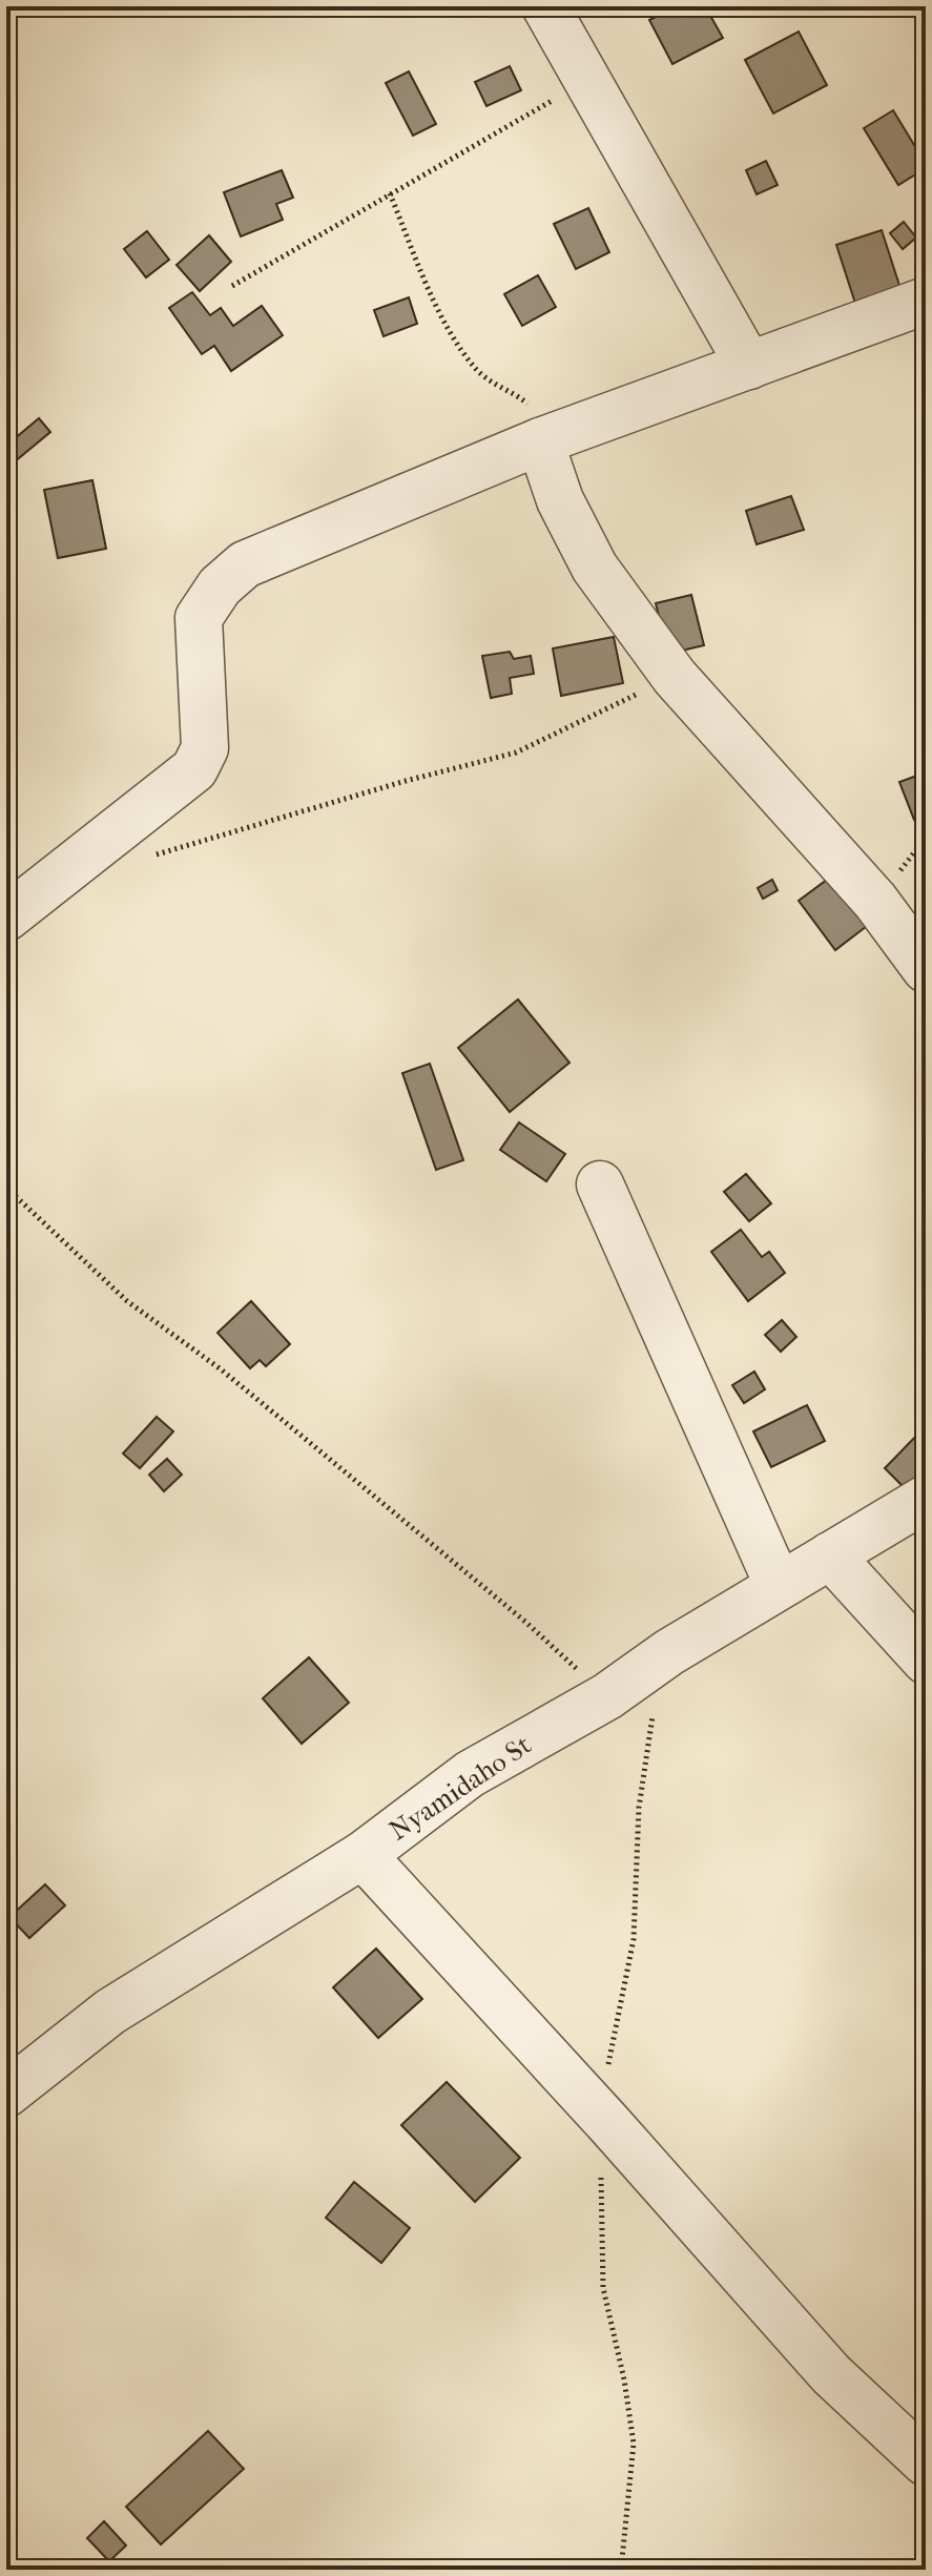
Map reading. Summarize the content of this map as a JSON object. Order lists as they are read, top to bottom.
{
  "streets": {
    "street": ["Nyamidaho St"]
  }
}
